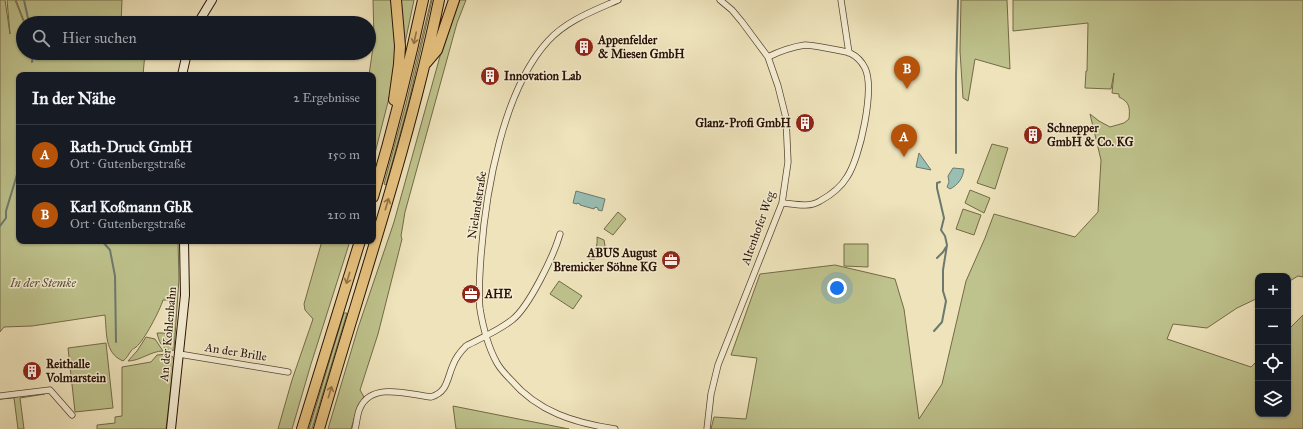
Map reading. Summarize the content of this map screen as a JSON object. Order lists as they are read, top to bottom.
{
  "streets": {
    "main road": ["An der Kohlenbahn"],
    "street": ["Nielandstraße", "Altenhofer Weg", "An der Brille"]
  },
  "crossings": [
    ["An der Kohlenbahn", "An der Brille"]
  ],
  "parks": ["In der Stemke"],
  "places": {
    "building": [
      "Appenfelder & Miesen GmbH",
      "Innovation Lab",
      "Glanz-Profi GmbH",
      "Schnepper GmbH & Co. KG",
      "Reithalle Volmarstein"
    ],
    "office": ["ABUS August Bremicker Söhne KG", "AHE"]
  },
  "page": {
    "search": "Hier suchen",
    "pins": ["B", "A"],
    "heading": ["In der Nähe", "2 Ergebnisse"],
    "list": [
      {
        "mark": "A",
        "name": "Rath-Druck GmbH",
        "note": "Ort · Gutenbergstraße",
        "value": "150 m"
      },
      {
        "mark": "B",
        "name": "Karl Koßmann GbR",
        "note": "Ort · Gutenbergstraße",
        "value": "210 m"
      }
    ],
    "map_buttons": ["+", "−"]
  }
}
